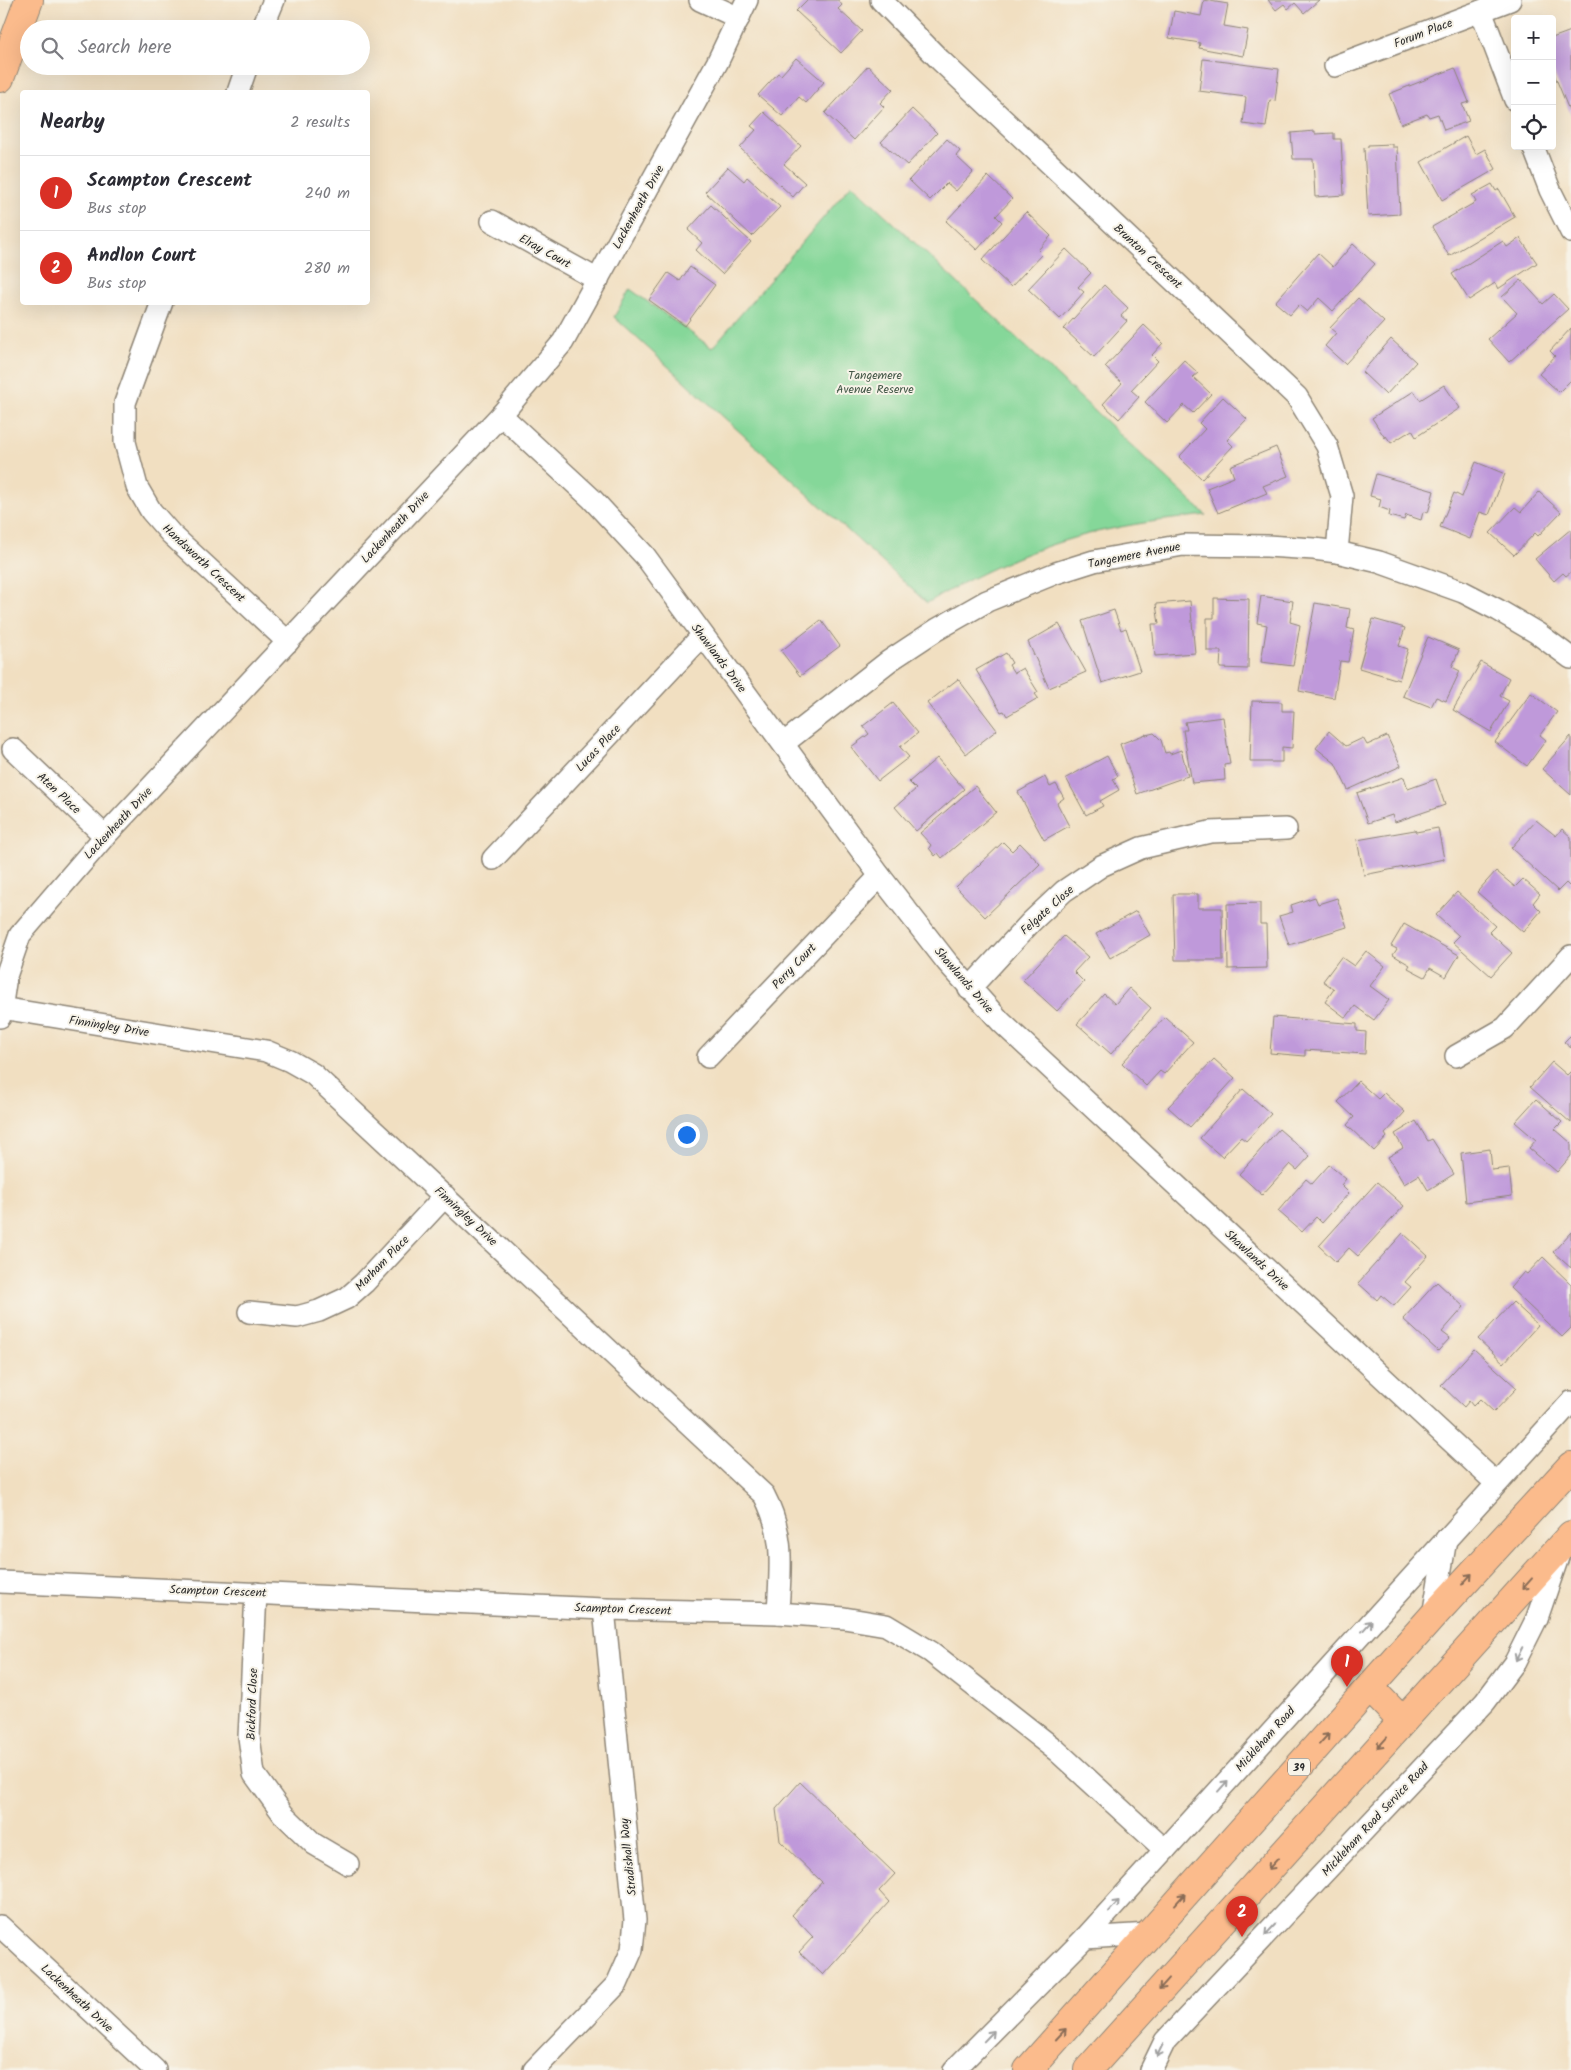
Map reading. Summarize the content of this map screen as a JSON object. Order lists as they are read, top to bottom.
{
  "streets": {
    "main road": ["39"],
    "street": [
      "Forum Place",
      "Lackenheath Drive",
      "Elray Court",
      "Brunton Crescent",
      "Tangemere Avenue",
      "Handsworth Crescent",
      "Shawlands Drive",
      "Lucas Place",
      "Aten Place",
      "Felgate Close",
      "Perry Court",
      "Finningley Drive",
      "Marham Place",
      "Scampton Crescent",
      "Bickford Close",
      "Mickleham Road",
      "Mickleham Road Service Road",
      "Stradishall Way"
    ]
  },
  "crossings": [
    ["Lackenheath Drive", "Elray Court"],
    ["Lackenheath Drive", "Handsworth Crescent"],
    ["Lackenheath Drive", "Shawlands Drive"],
    ["Lackenheath Drive", "Aten Place"],
    ["Lackenheath Drive", "Finningley Drive"],
    ["Brunton Crescent", "Tangemere Avenue"],
    ["Tangemere Avenue", "Shawlands Drive"],
    ["Shawlands Drive", "Lucas Place"],
    ["Shawlands Drive", "Felgate Close"],
    ["Shawlands Drive", "Perry Court"],
    ["Shawlands Drive", "Mickleham Road"],
    ["Finningley Drive", "Marham Place"],
    ["Finningley Drive", "Scampton Crescent"],
    ["Scampton Crescent", "Bickford Close"],
    ["Scampton Crescent", "Mickleham Road"],
    ["Scampton Crescent", "Stradishall Way"]
  ],
  "one_way": ["Mickleham Road", "Mickleham Road Service Road"],
  "parks": ["Tangemere Avenue Reserve"],
  "page": {
    "map_buttons": ["+", "−"],
    "search": "Search here",
    "heading": ["Nearby", "2 results"],
    "list": [
      {
        "mark": "1",
        "name": "Scampton Crescent",
        "note": "Bus stop",
        "value": "240 m"
      },
      {
        "mark": "2",
        "name": "Andlon Court",
        "note": "Bus stop",
        "value": "280 m"
      }
    ],
    "pins": ["1", "2"]
  }
}
